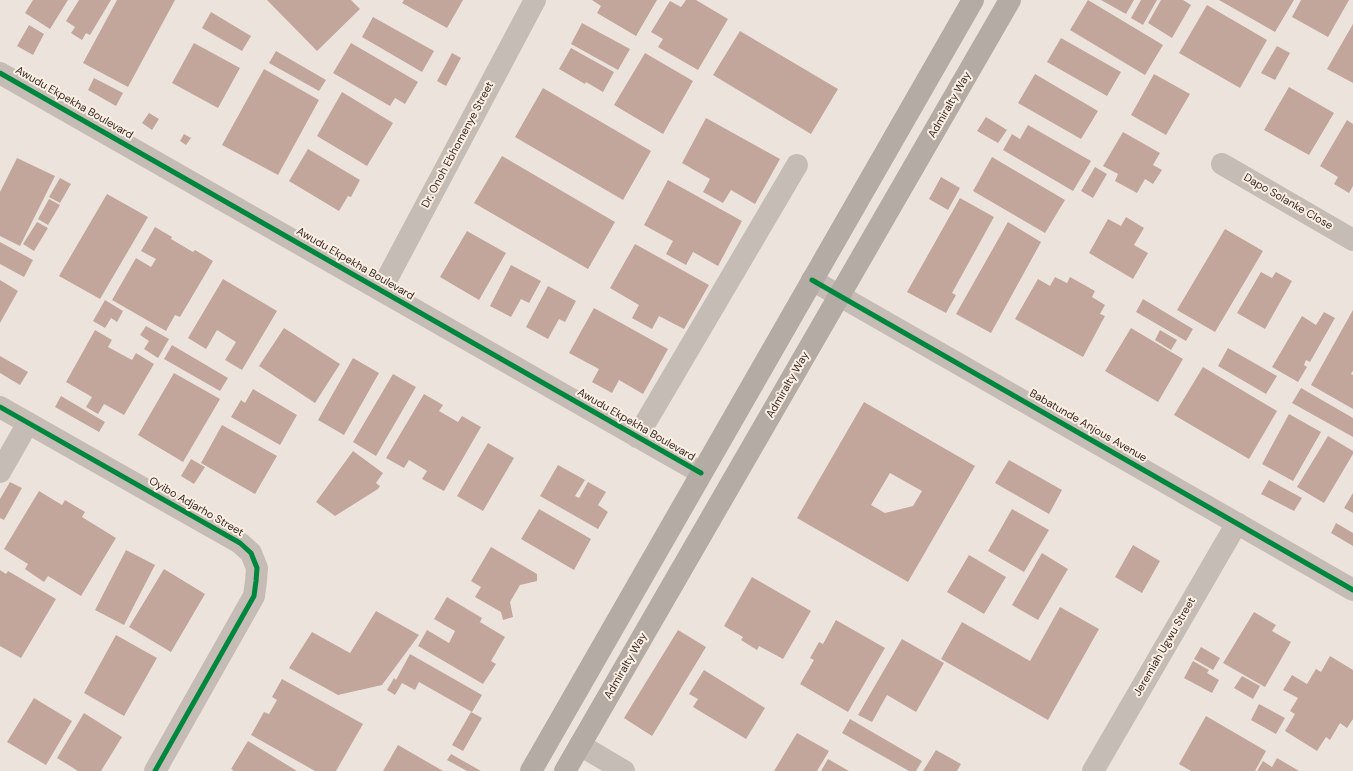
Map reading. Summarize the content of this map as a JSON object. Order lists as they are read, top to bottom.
{
  "streets": {
    "main road": ["Admiralty Way"],
    "street": [
      "Awudu Ekpekha Boulevard",
      "Dr. Onoh Ebhomenye Street",
      "Dapo Solanke Close",
      "Babatunde Anjous Avenue",
      "Oyibo Adjarho Street",
      "Jeremiah Ugwu Street"
    ]
  },
  "crossings": [
    ["Awudu Ekpekha Boulevard", "Dr. Onoh Ebhomenye Street"],
    ["Admiralty Way", "Babatunde Anjous Avenue"],
    ["Babatunde Anjous Avenue", "Jeremiah Ugwu Street"]
  ]
}
